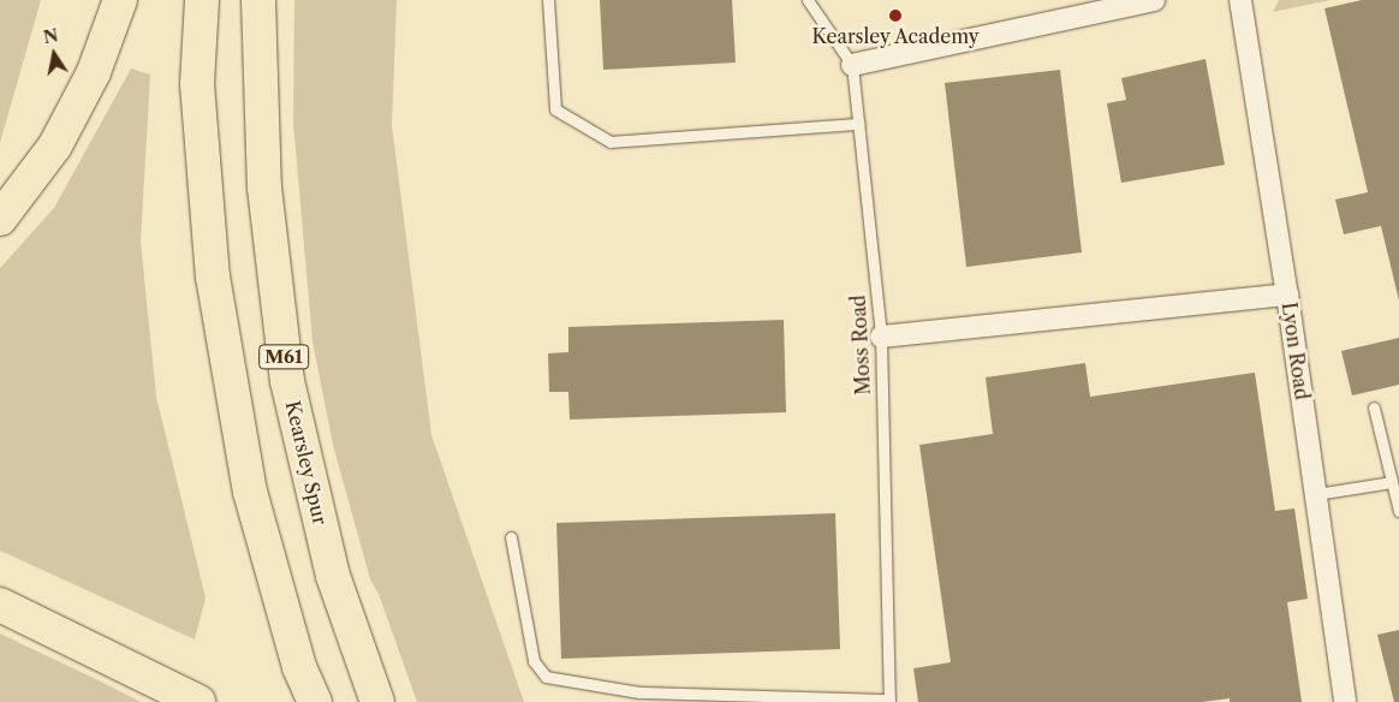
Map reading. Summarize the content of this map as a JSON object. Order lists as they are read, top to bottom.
{
  "streets": {
    "highway": ["M61", "Kearsley Spur"],
    "street": ["Lyon Road"],
    "lane": ["Moss Road"]
  },
  "places": ["Kearsley Academy"],
  "north": "top"
}
